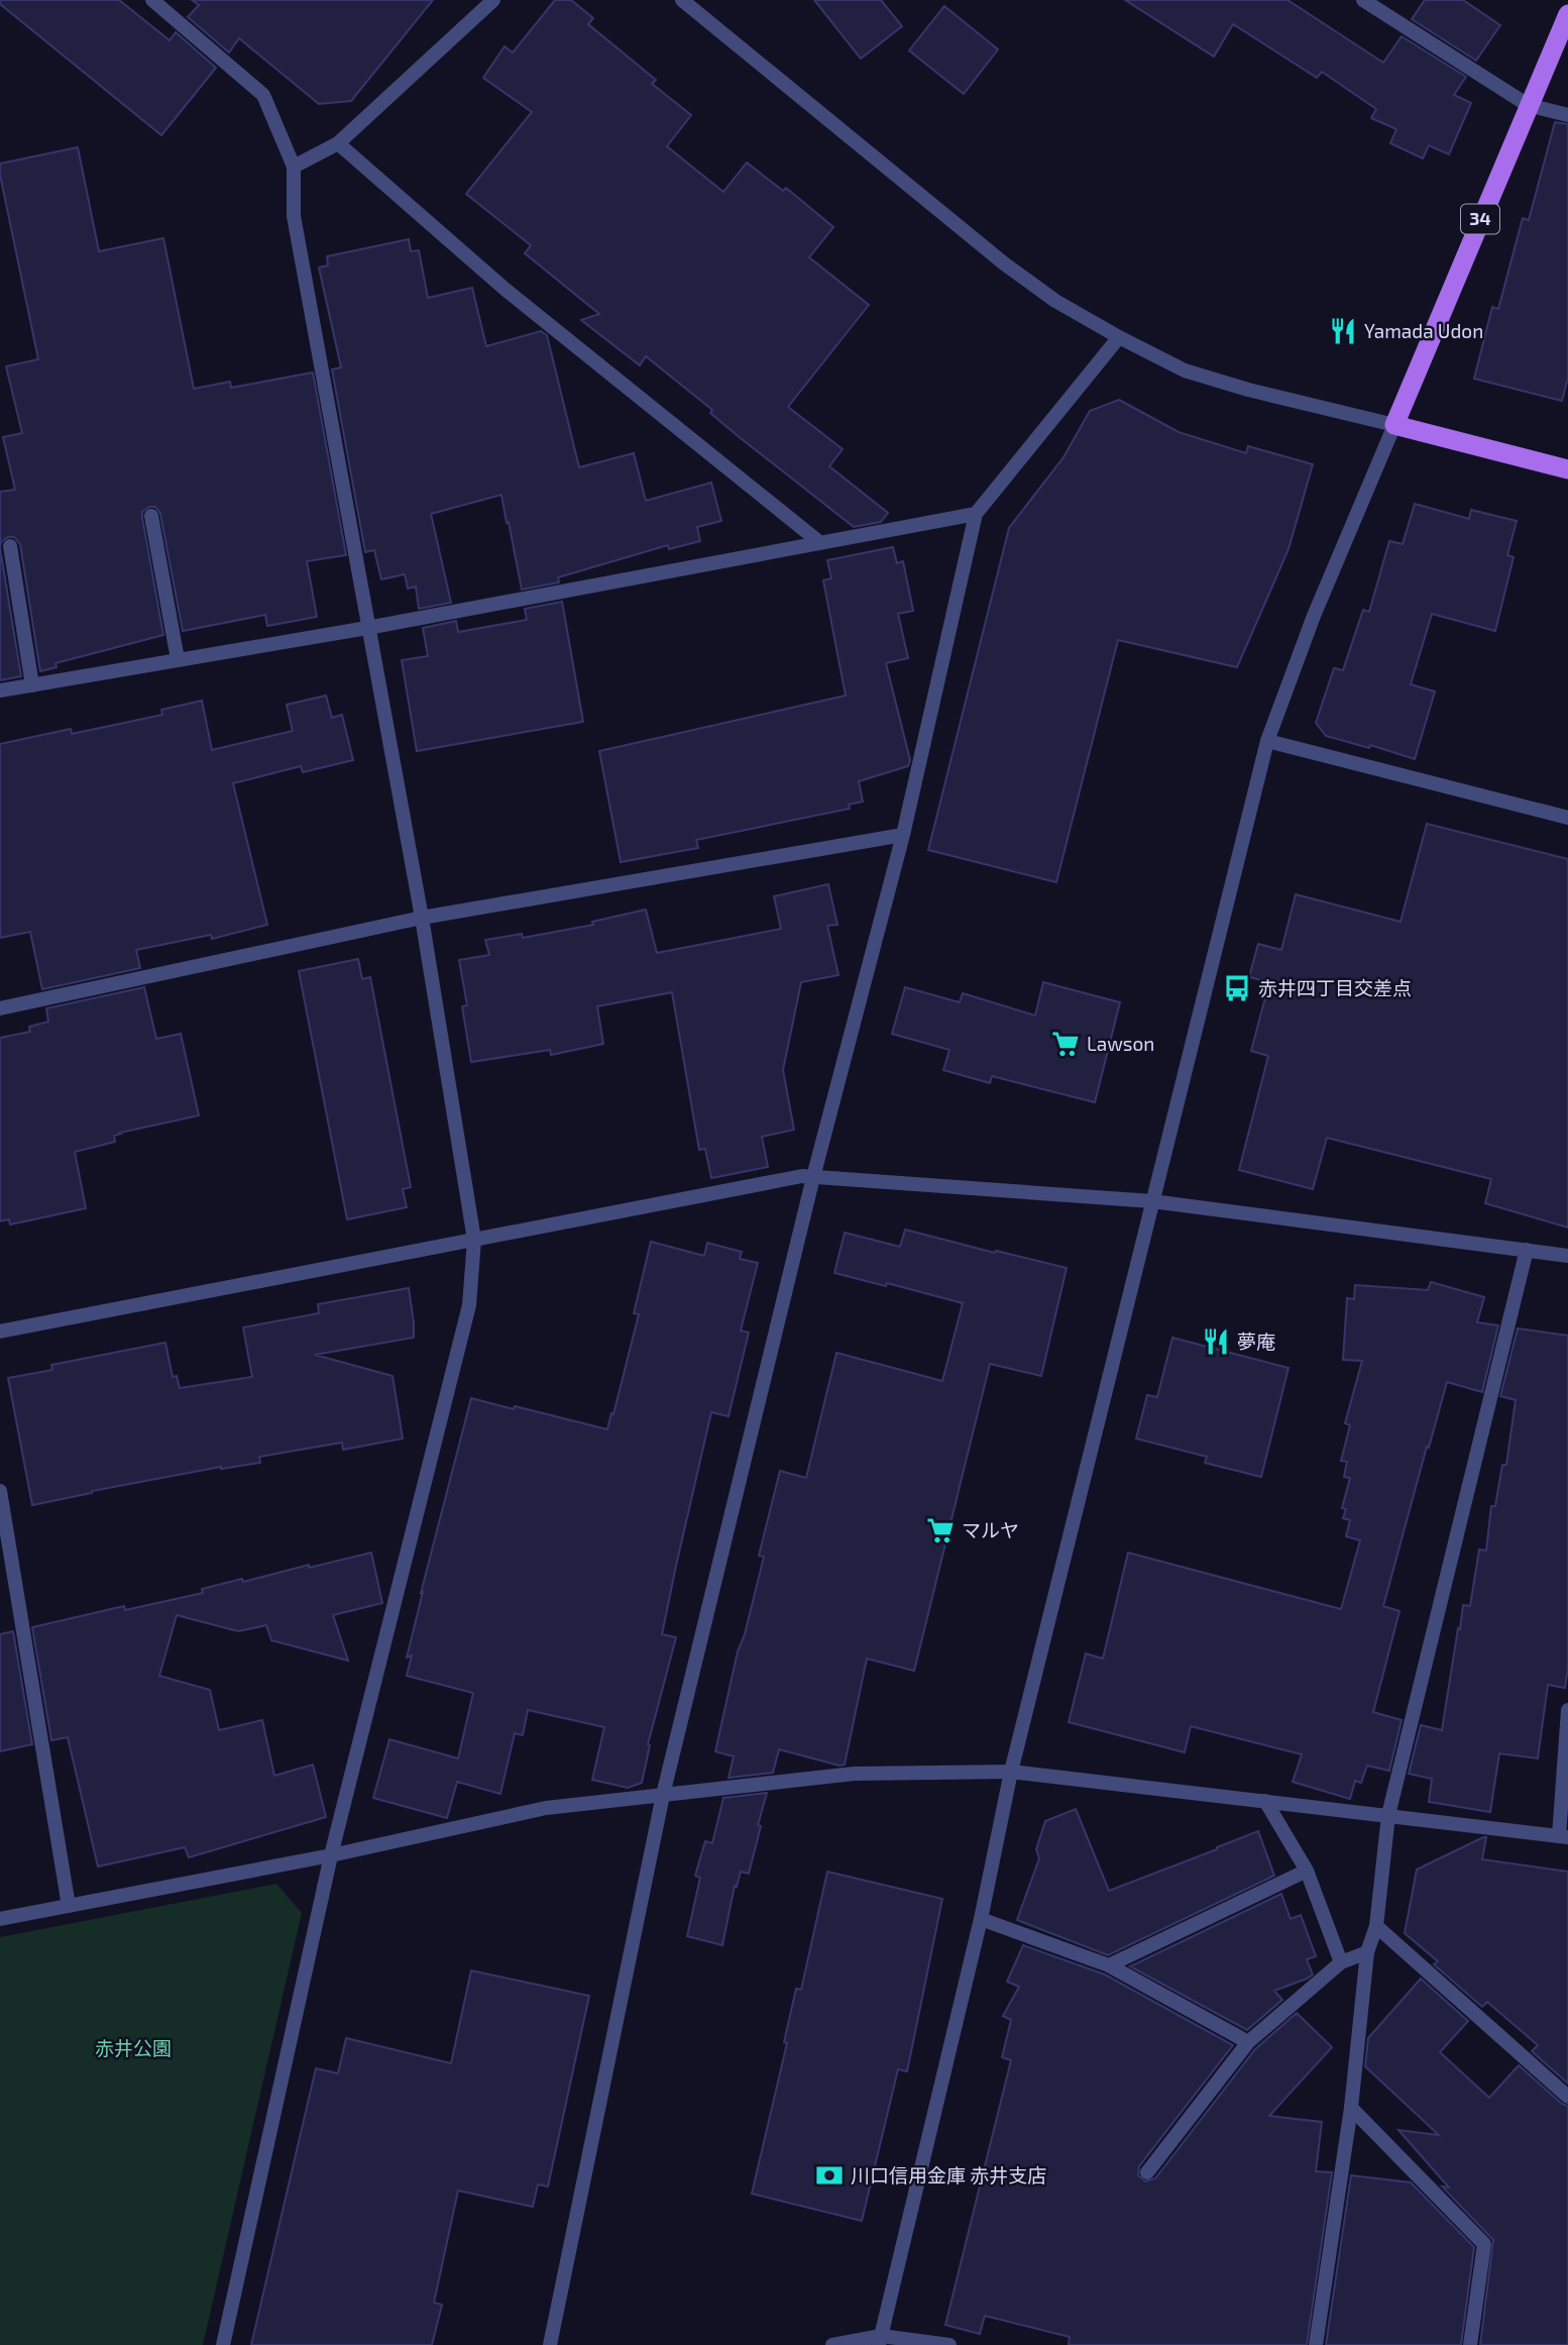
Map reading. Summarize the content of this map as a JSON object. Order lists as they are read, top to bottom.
{
  "streets": {
    "main road": ["34"]
  },
  "parks": ["赤井公園"],
  "places": {
    "restaurant": ["Yamada Udon", "夢庵"],
    "bus stop": ["赤井四丁目交差点"],
    "supermarket": ["Lawson", "マルヤ"],
    "bank": ["川口信用金庫 赤井支店"]
  }
}
